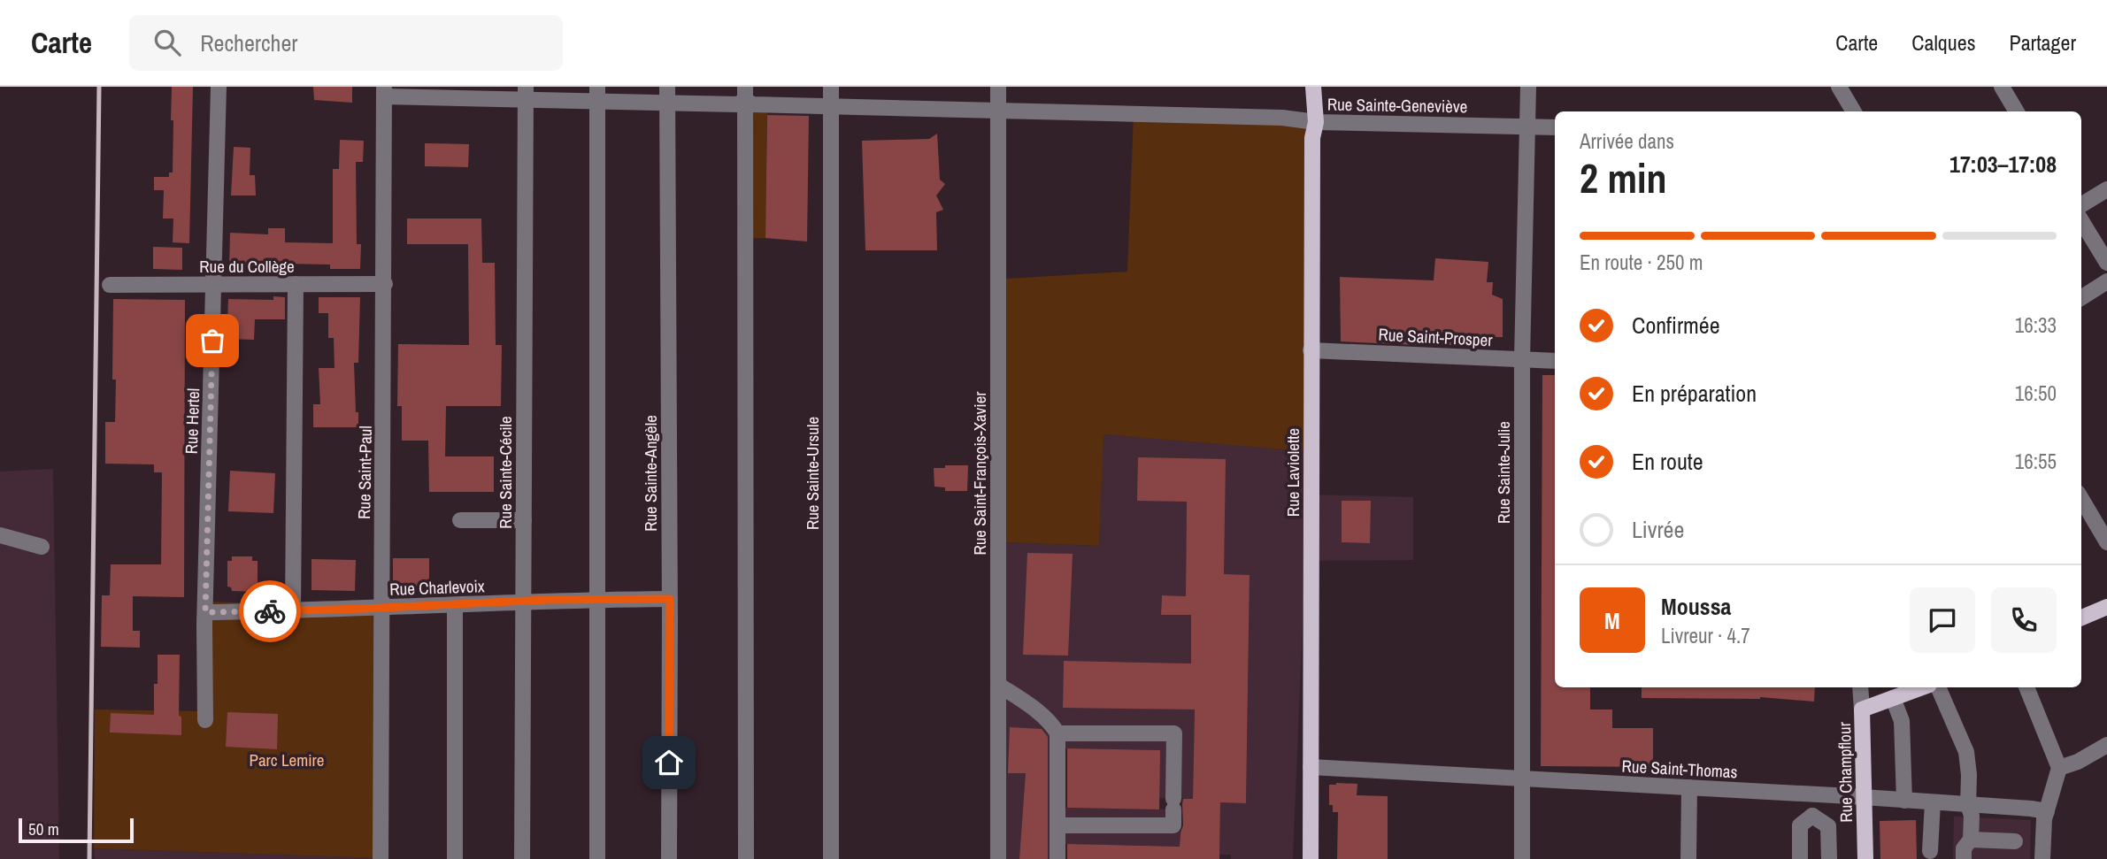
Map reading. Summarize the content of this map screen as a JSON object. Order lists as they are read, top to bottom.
{
  "streets": {
    "main road": ["Rue Laviolette", "Rue Champflour"],
    "street": [
      "Rue Sainte-Geneviève",
      "Rue du Collège",
      "Rue Saint-Prosper",
      "Rue Hertel",
      "Rue Saint-Paul",
      "Rue Sainte-Cécile",
      "Rue Sainte-Julie",
      "Rue Sainte-Angèle",
      "Rue Sainte-Ursule",
      "Rue Saint-François-Xavier",
      "Rue Charlevoix",
      "Rue Saint-Thomas"
    ]
  },
  "crossings": [
    ["Rue Sainte-Geneviève", "Rue Saint-Paul"],
    ["Rue Sainte-Geneviève", "Rue Sainte-Cécile"],
    ["Rue Sainte-Geneviève", "Rue Laviolette"],
    ["Rue Sainte-Geneviève", "Rue Sainte-Julie"],
    ["Rue Sainte-Geneviève", "Rue Sainte-Angèle"],
    ["Rue Sainte-Geneviève", "Rue Sainte-Ursule"],
    ["Rue Sainte-Geneviève", "Rue Saint-François-Xavier"],
    ["Rue du Collège", "Rue Hertel"],
    ["Rue du Collège", "Rue Saint-Paul"],
    ["Rue Saint-Prosper", "Rue Laviolette"],
    ["Rue Saint-Prosper", "Rue Sainte-Julie"],
    ["Rue Hertel", "Rue Charlevoix"],
    ["Rue Saint-Paul", "Rue Charlevoix"],
    ["Rue Sainte-Cécile", "Rue Charlevoix"],
    ["Rue Laviolette", "Rue Saint-Thomas"],
    ["Rue Sainte-Julie", "Rue Saint-Thomas"],
    ["Rue Sainte-Angèle", "Rue Charlevoix"],
    ["Rue Saint-Thomas", "Rue Champflour"]
  ],
  "parks": ["Parc Lemire"],
  "scale_bar": "50 m",
  "page": {
    "header": "Carte",
    "search": "Rechercher",
    "nav": ["Carte", "Calques", "Partager"],
    "heading": ["2 min", "Arrivée dans", "17:03–17:08"],
    "panel": ["Moussa", "Livreur · 4.7"],
    "bar": "En route · 250 m",
    "list": [
      ["Confirmée", "16:33"],
      ["En préparation", "16:50"],
      ["En route", "16:55"],
      "Livrée"
    ],
    "round": "M",
    "scale": "50 m"
  }
}
